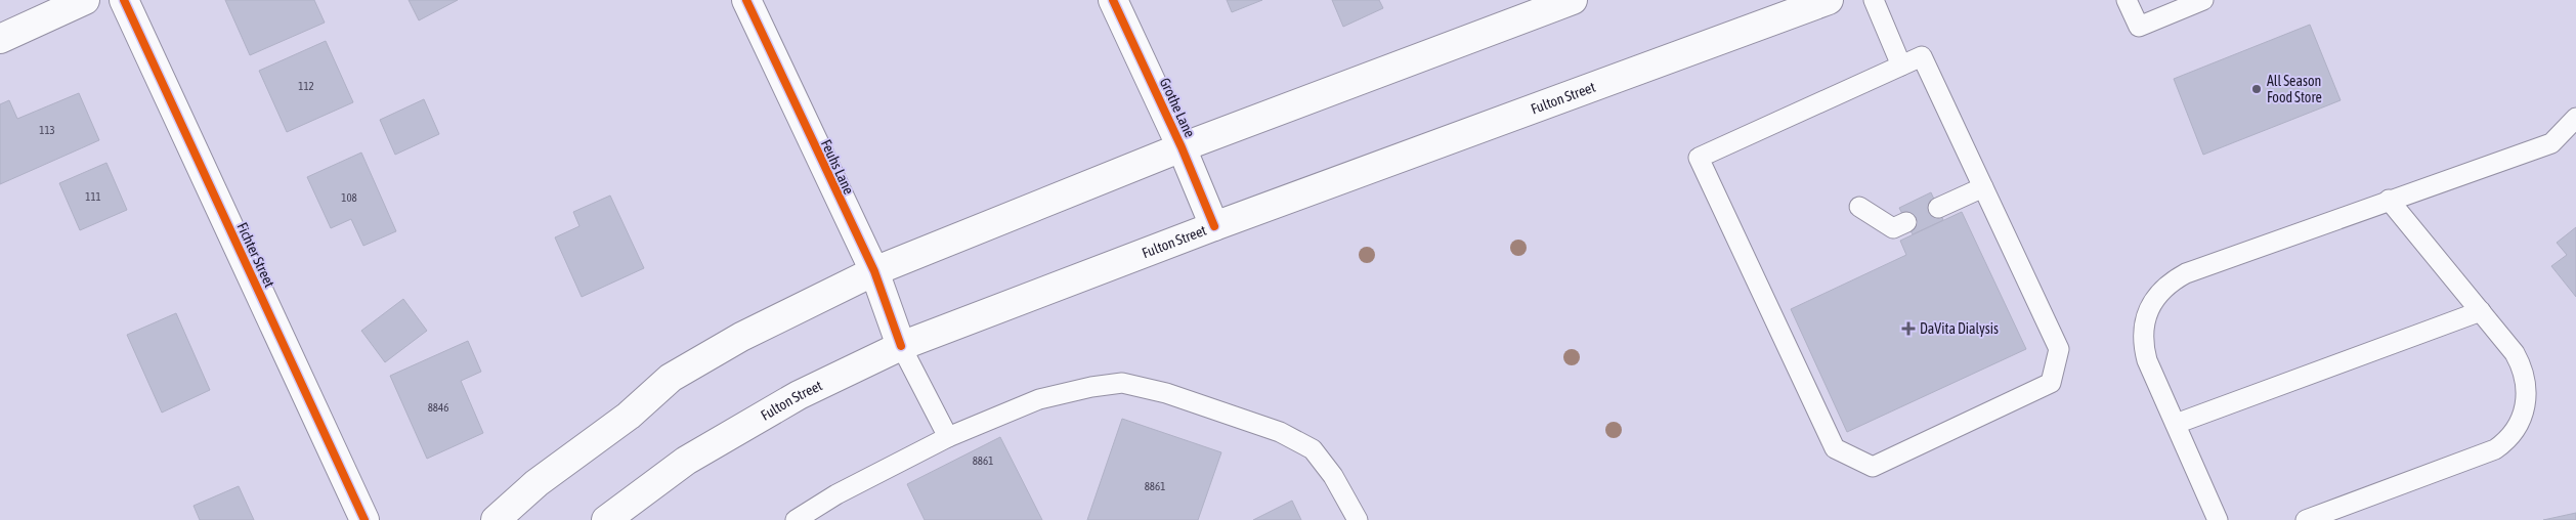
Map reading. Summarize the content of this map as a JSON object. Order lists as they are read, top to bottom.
{
  "streets": {
    "main road": [
      "Fulton Street",
      "Grothe Lane",
      "Feuhs Lane",
      "Fichter Street"
    ]
  },
  "crossings": [
    ["Fulton Street", "Grothe Lane"],
    ["Fulton Street", "Feuhs Lane"]
  ],
  "places": {
    "other": ["All Season Food Store"],
    "health": ["DaVita Dialysis"]
  },
  "house_numbers": [
    "112",
    "113",
    "111",
    "108",
    "8846",
    "8861",
    "8861"
  ]
}
